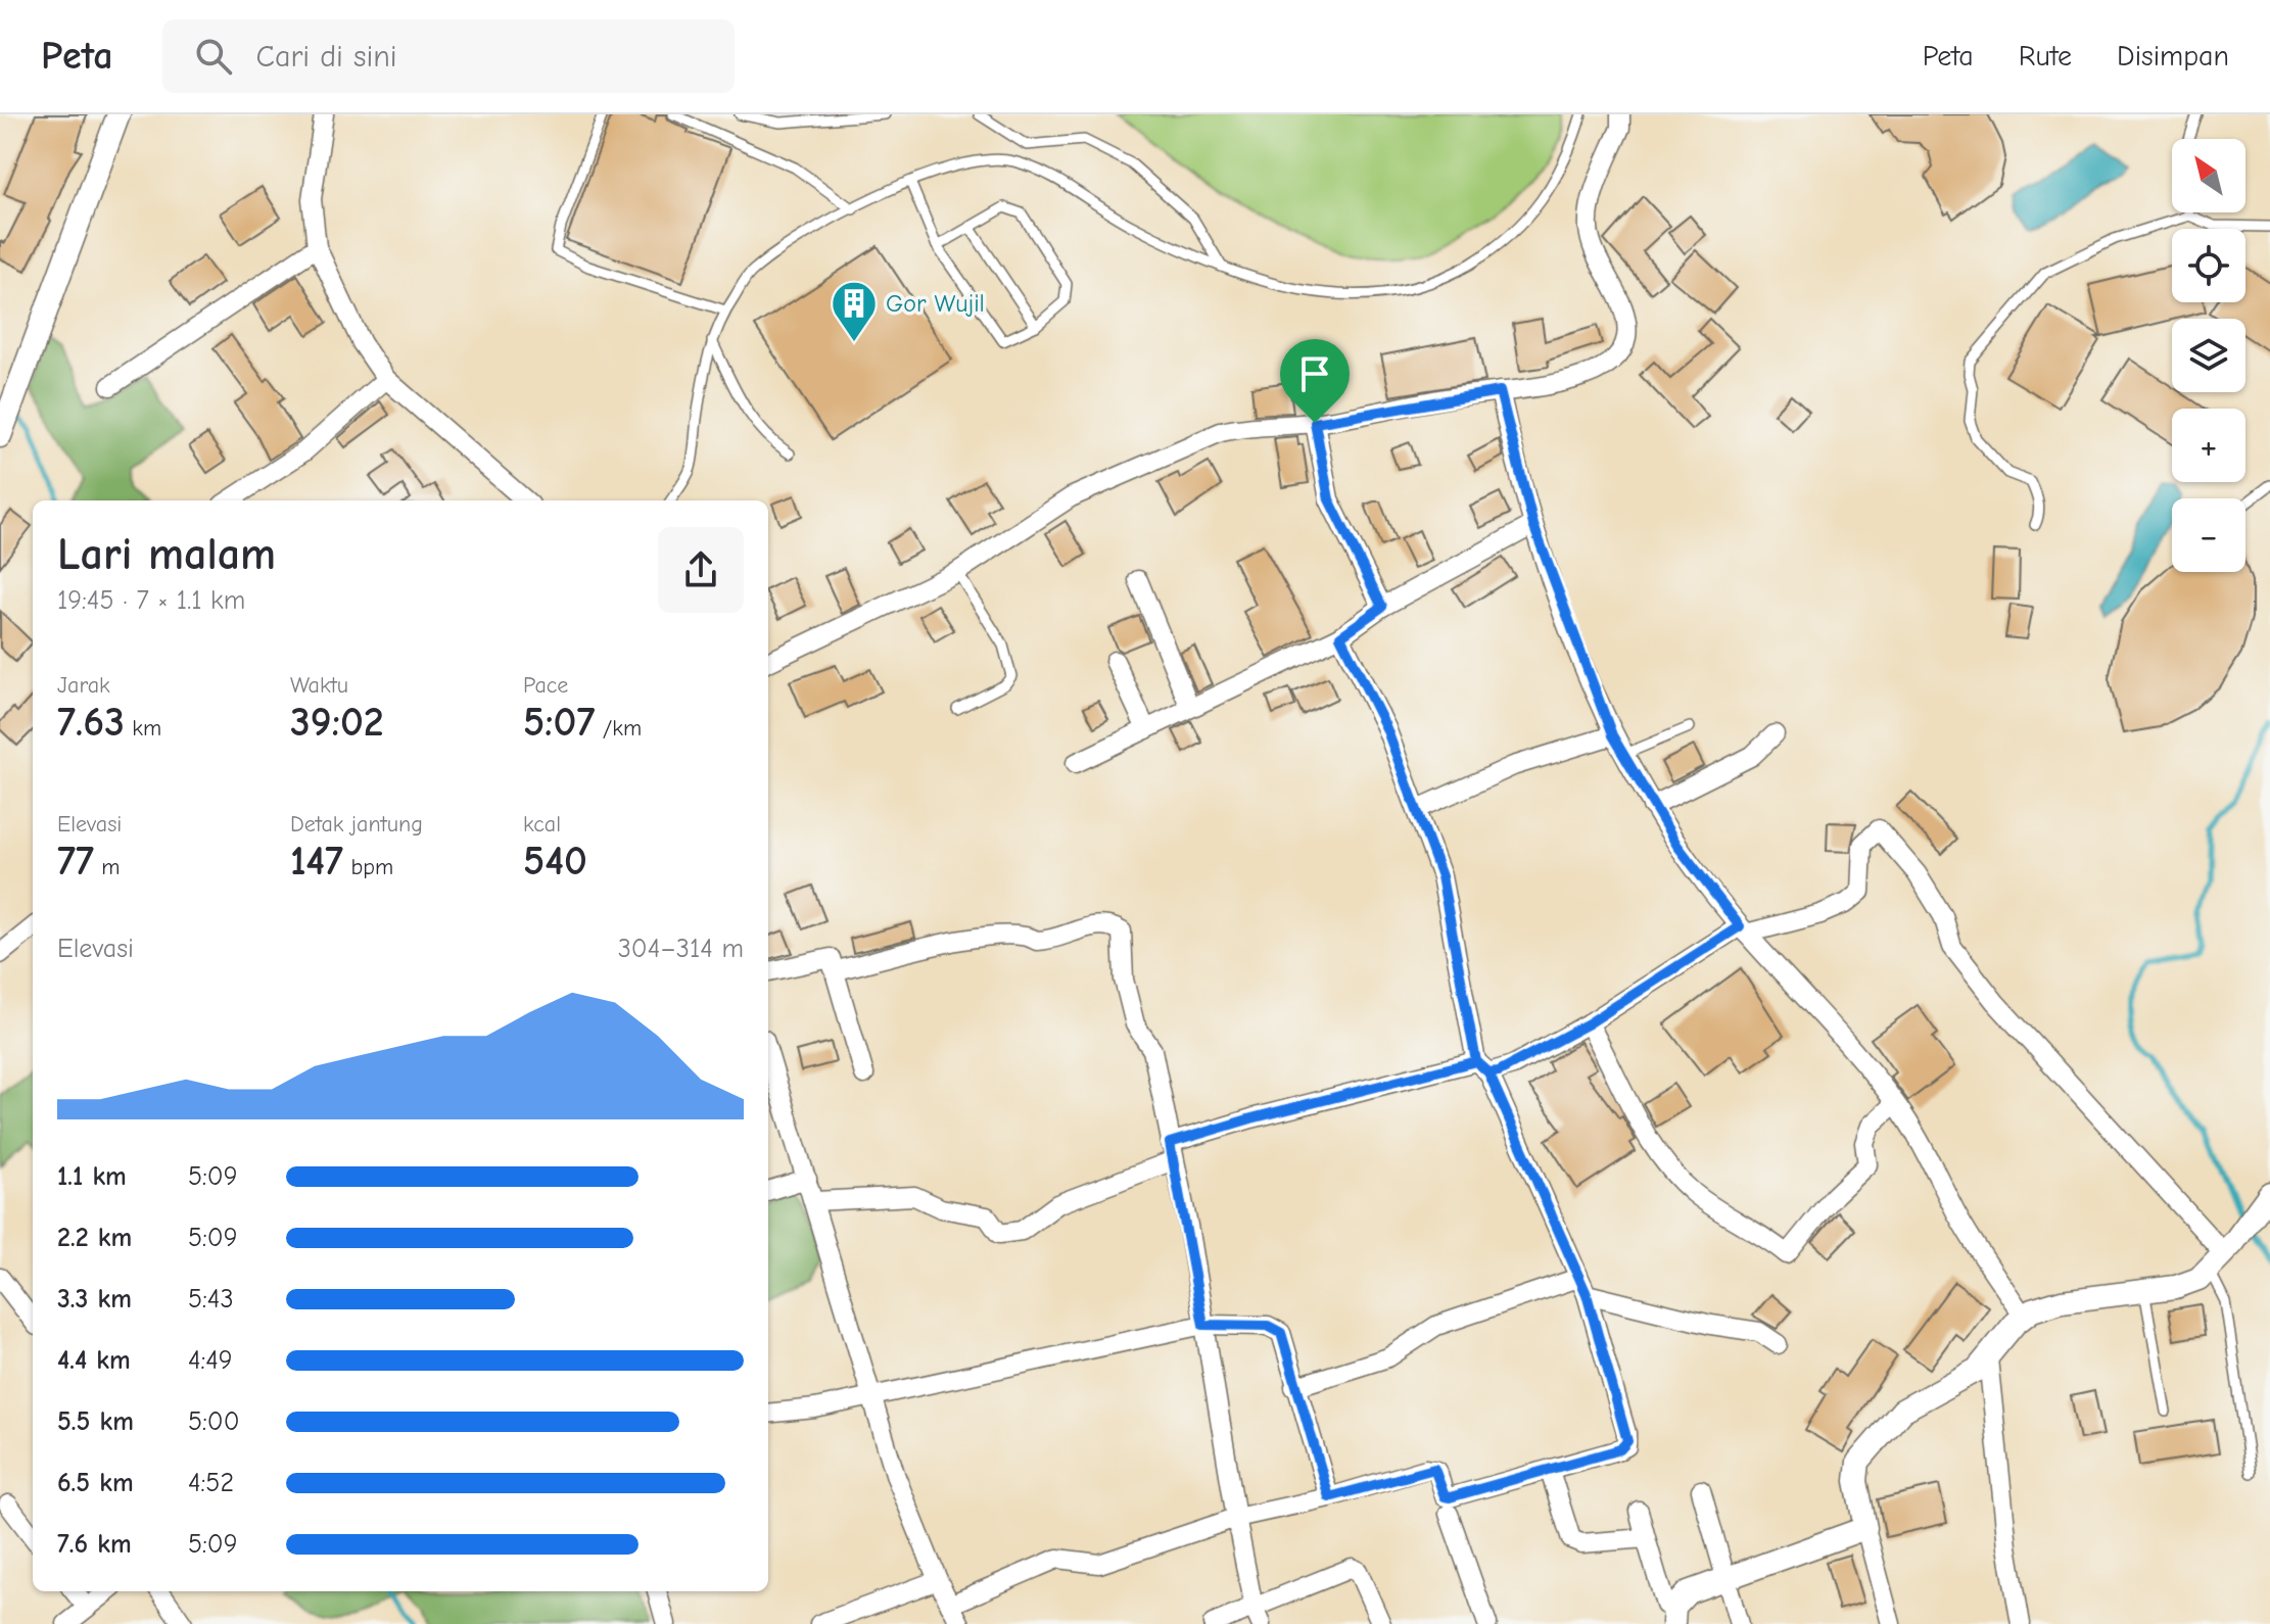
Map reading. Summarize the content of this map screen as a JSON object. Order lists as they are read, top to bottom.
{
  "places": {
    "building": ["Gor Wujil"]
  },
  "north": "top left",
  "page": {
    "header": "Peta",
    "search": "Cari di sini",
    "nav": ["Peta", "Rute", "Disimpan"],
    "map_buttons": ["+", "−"],
    "heading": ["Lari malam", "19:45 · 7 × 1.1 km"],
    "stats": [
      ["Jarak", "7.63 km"],
      ["Waktu", "39:02"],
      ["Pace", "5:07 /km"],
      ["Elevasi", "77 m"],
      ["Detak jantung", "147 bpm"],
      ["kcal", "540"]
    ],
    "chart": ["Elevasi", "304–314 m"],
    "list": [
      {
        "name": "1.1 km",
        "note": "5:09"
      },
      {
        "name": "2.2 km",
        "note": "5:09"
      },
      {
        "name": "3.3 km",
        "note": "5:43"
      },
      {
        "name": "4.4 km",
        "note": "4:49"
      },
      {
        "name": "5.5 km",
        "note": "5:00"
      },
      {
        "name": "6.5 km",
        "note": "4:52"
      },
      {
        "name": "7.6 km",
        "note": "5:09"
      }
    ]
  }
}
